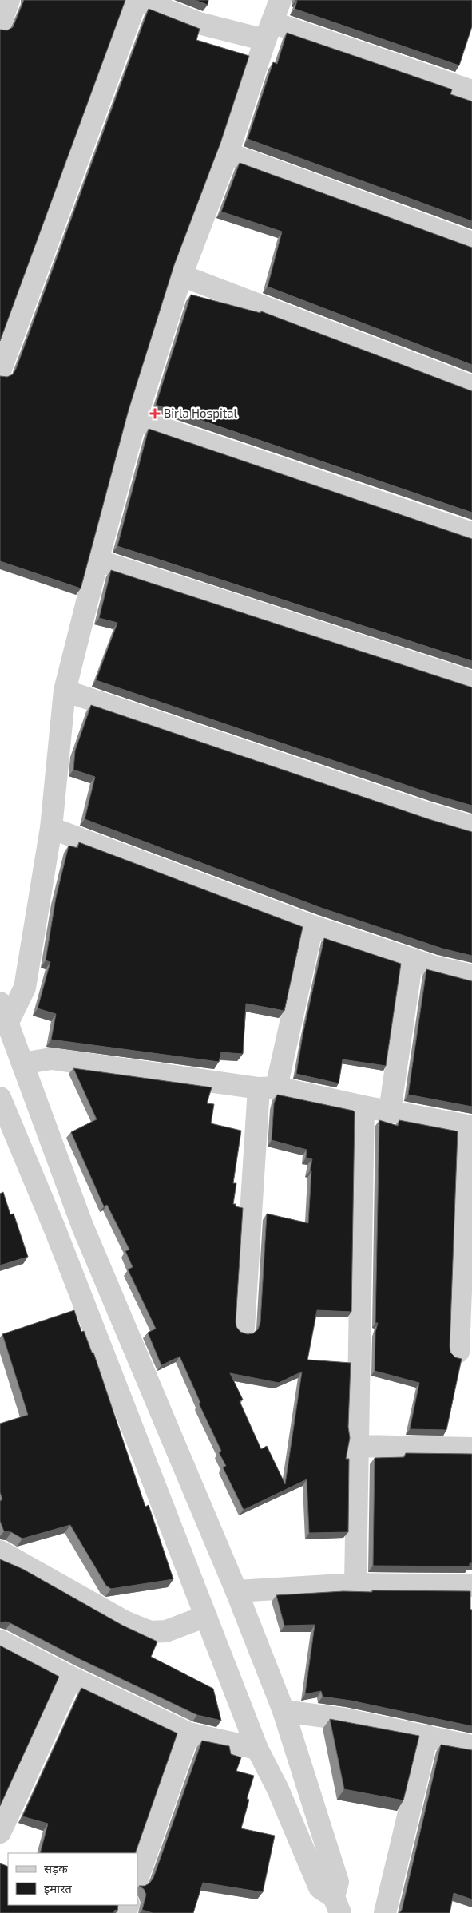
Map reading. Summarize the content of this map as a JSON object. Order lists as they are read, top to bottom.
{
  "places": {
    "health": ["Birla Hospital"]
  },
  "legend": ["सड़क", "इमारत"]
}
